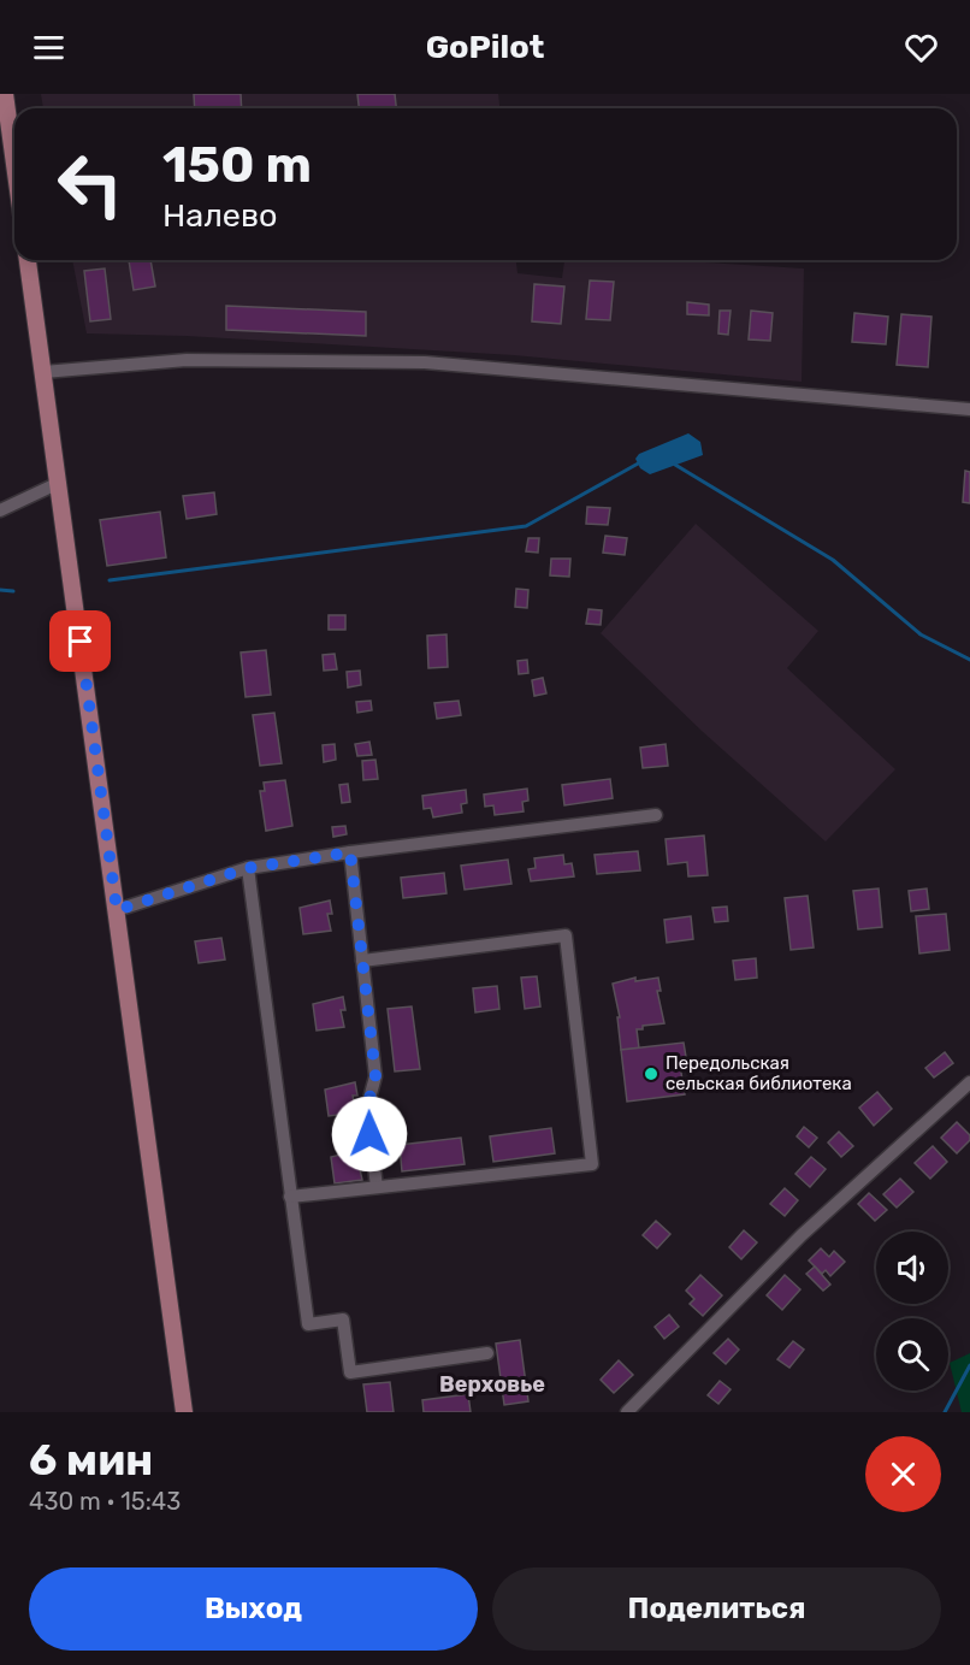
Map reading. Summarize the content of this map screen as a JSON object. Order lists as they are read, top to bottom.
{
  "districts": ["Верховье"],
  "places": ["Передольская сельская библиотека"],
  "page": {
    "header": "GoPilot",
    "turn": ["150 m", "Налево"],
    "heading": ["6 мин", "430 m · 15:43"],
    "buttons": ["Выход", "Поделиться"]
  }
}
